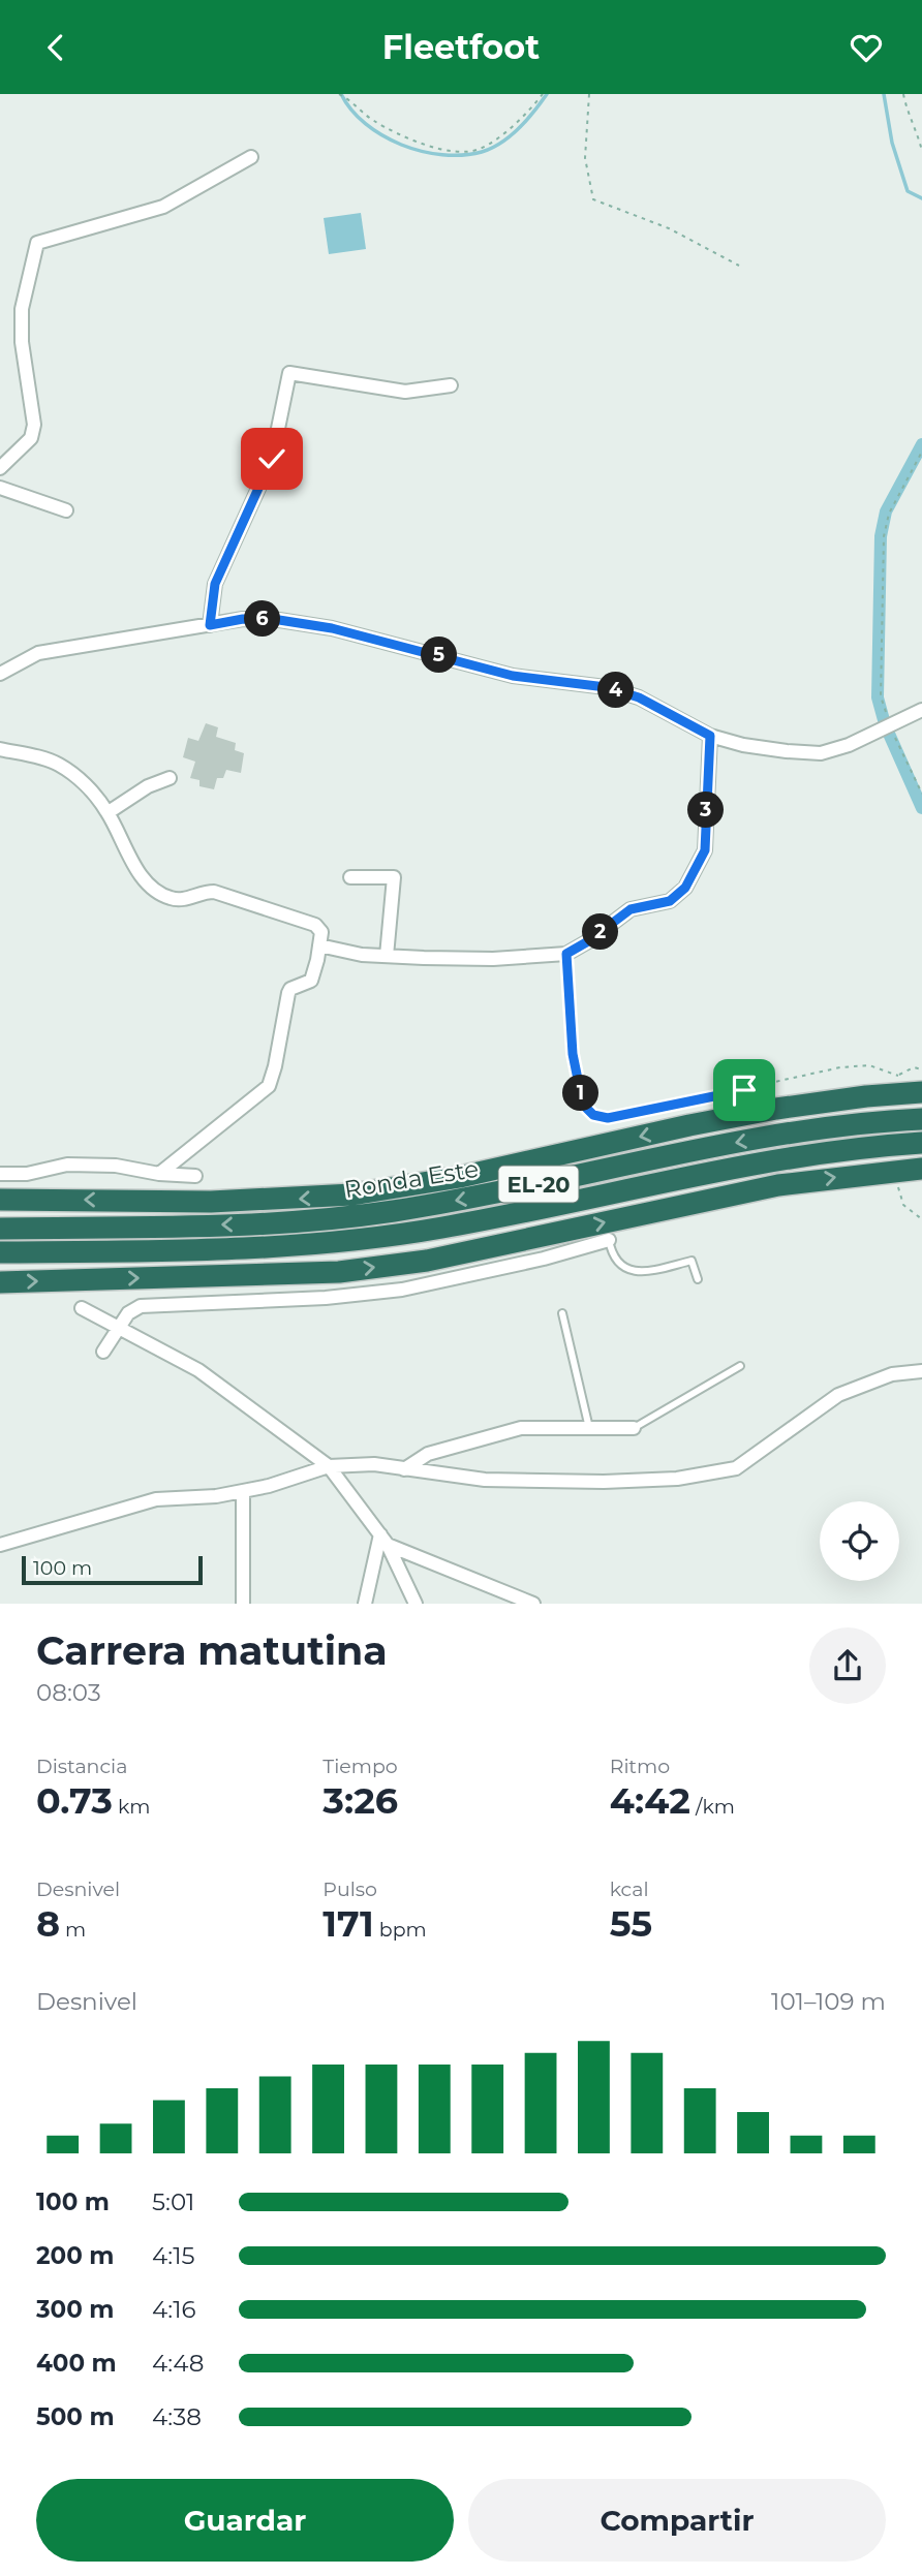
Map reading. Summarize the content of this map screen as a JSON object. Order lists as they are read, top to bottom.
{
  "streets": {
    "highway": ["Ronda Este", "EL-20"]
  },
  "crossings": [
    ["Ronda Este", "EL-20"]
  ],
  "scale_bar": "100 m",
  "page": {
    "header": "Fleetfoot",
    "pins": [
      "6",
      "5",
      "4",
      "3",
      "2",
      "1"
    ],
    "scale": "100 m",
    "heading": ["Carrera matutina", "08:03"],
    "stats": [
      ["Distancia", "0.73 km"],
      ["Tiempo", "3:26"],
      ["Ritmo", "4:42 /km"],
      ["Desnivel", "8 m"],
      ["Pulso", "171 bpm"],
      ["kcal", "55"]
    ],
    "chart": ["Desnivel", "101–109 m"],
    "list": [
      {
        "name": "100 m",
        "note": "5:01"
      },
      {
        "name": "200 m",
        "note": "4:15"
      },
      {
        "name": "300 m",
        "note": "4:16"
      },
      {
        "name": "400 m",
        "note": "4:48"
      },
      {
        "name": "500 m",
        "note": "4:38"
      }
    ],
    "buttons": ["Guardar", "Compartir"]
  }
}
